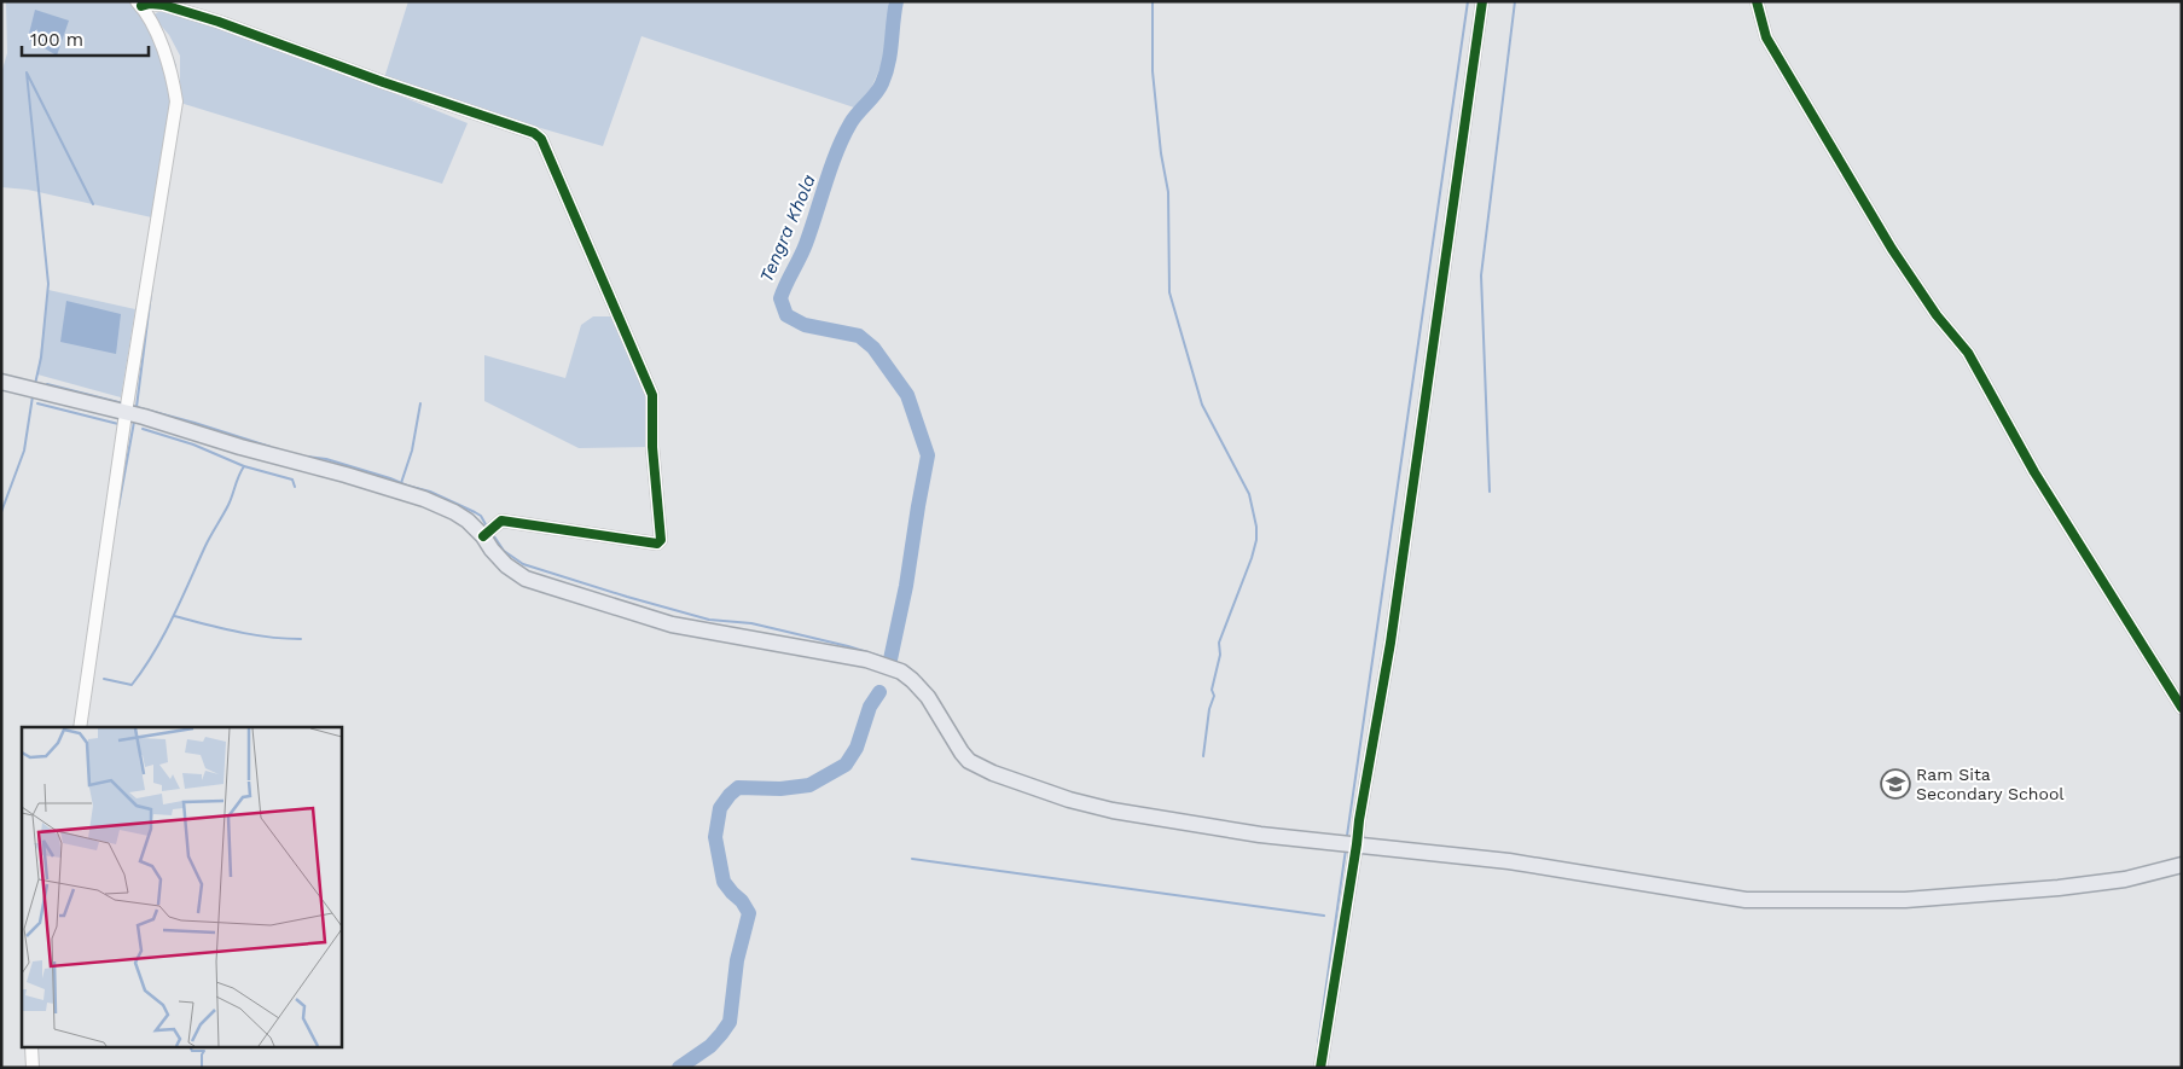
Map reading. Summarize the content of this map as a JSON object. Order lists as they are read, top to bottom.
{
  "water": ["Tengra Khola"],
  "places": {
    "school or university": ["Ram Sita Secondary School"]
  },
  "scale_bar": "100 m"
}
